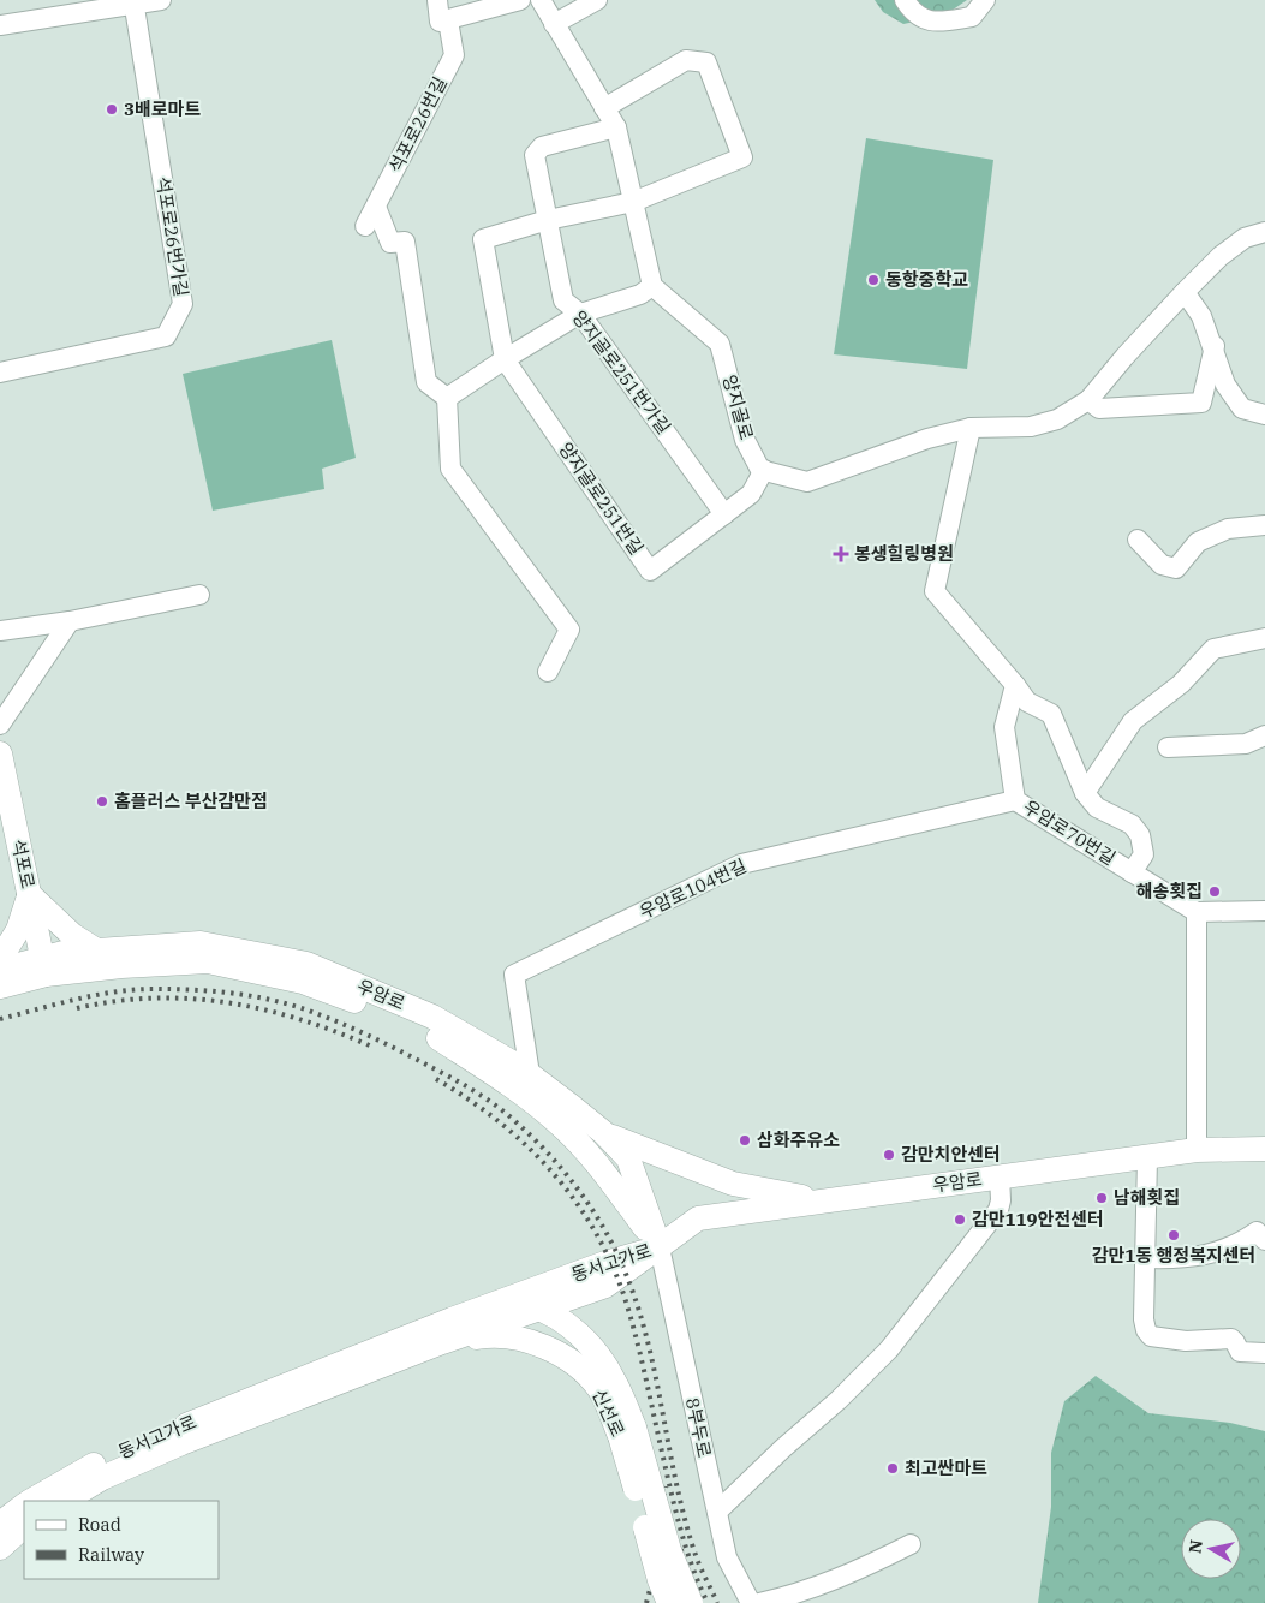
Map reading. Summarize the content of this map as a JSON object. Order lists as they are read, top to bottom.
{
  "streets": {
    "main road": [
      "석포로",
      "우암로",
      "동서고가로",
      "신선로"
    ],
    "street": [
      "석포로26번길",
      "석포로26번가길",
      "양지골로251번가길",
      "양지골로",
      "양지골로251번길",
      "우암로70번길",
      "우암로104번길",
      "8부두로"
    ]
  },
  "crossings": [
    ["양지골로251번가길", "양지골로251번길"],
    ["양지골로", "양지골로251번길"],
    ["우암로70번길", "우암로104번길"],
    ["석포로", "우암로"],
    ["우암로104번길", "우암로"],
    ["우암로", "동서고가로"],
    ["우암로", "8부두로"],
    ["동서고가로", "신선로"],
    ["동서고가로", "8부두로"]
  ],
  "places": {
    "other": [
      "3배로마트",
      "동항중학교",
      "홈플러스 부산감만점",
      "해송횟집",
      "삼화주유소",
      "감만치안센터",
      "남해횟집",
      "감만119안전센터",
      "감만1동 행정복지센터",
      "최고싼마트"
    ],
    "health": ["봉생힐링병원"]
  },
  "legend": ["Road", "Railway"],
  "north": "left"
}
